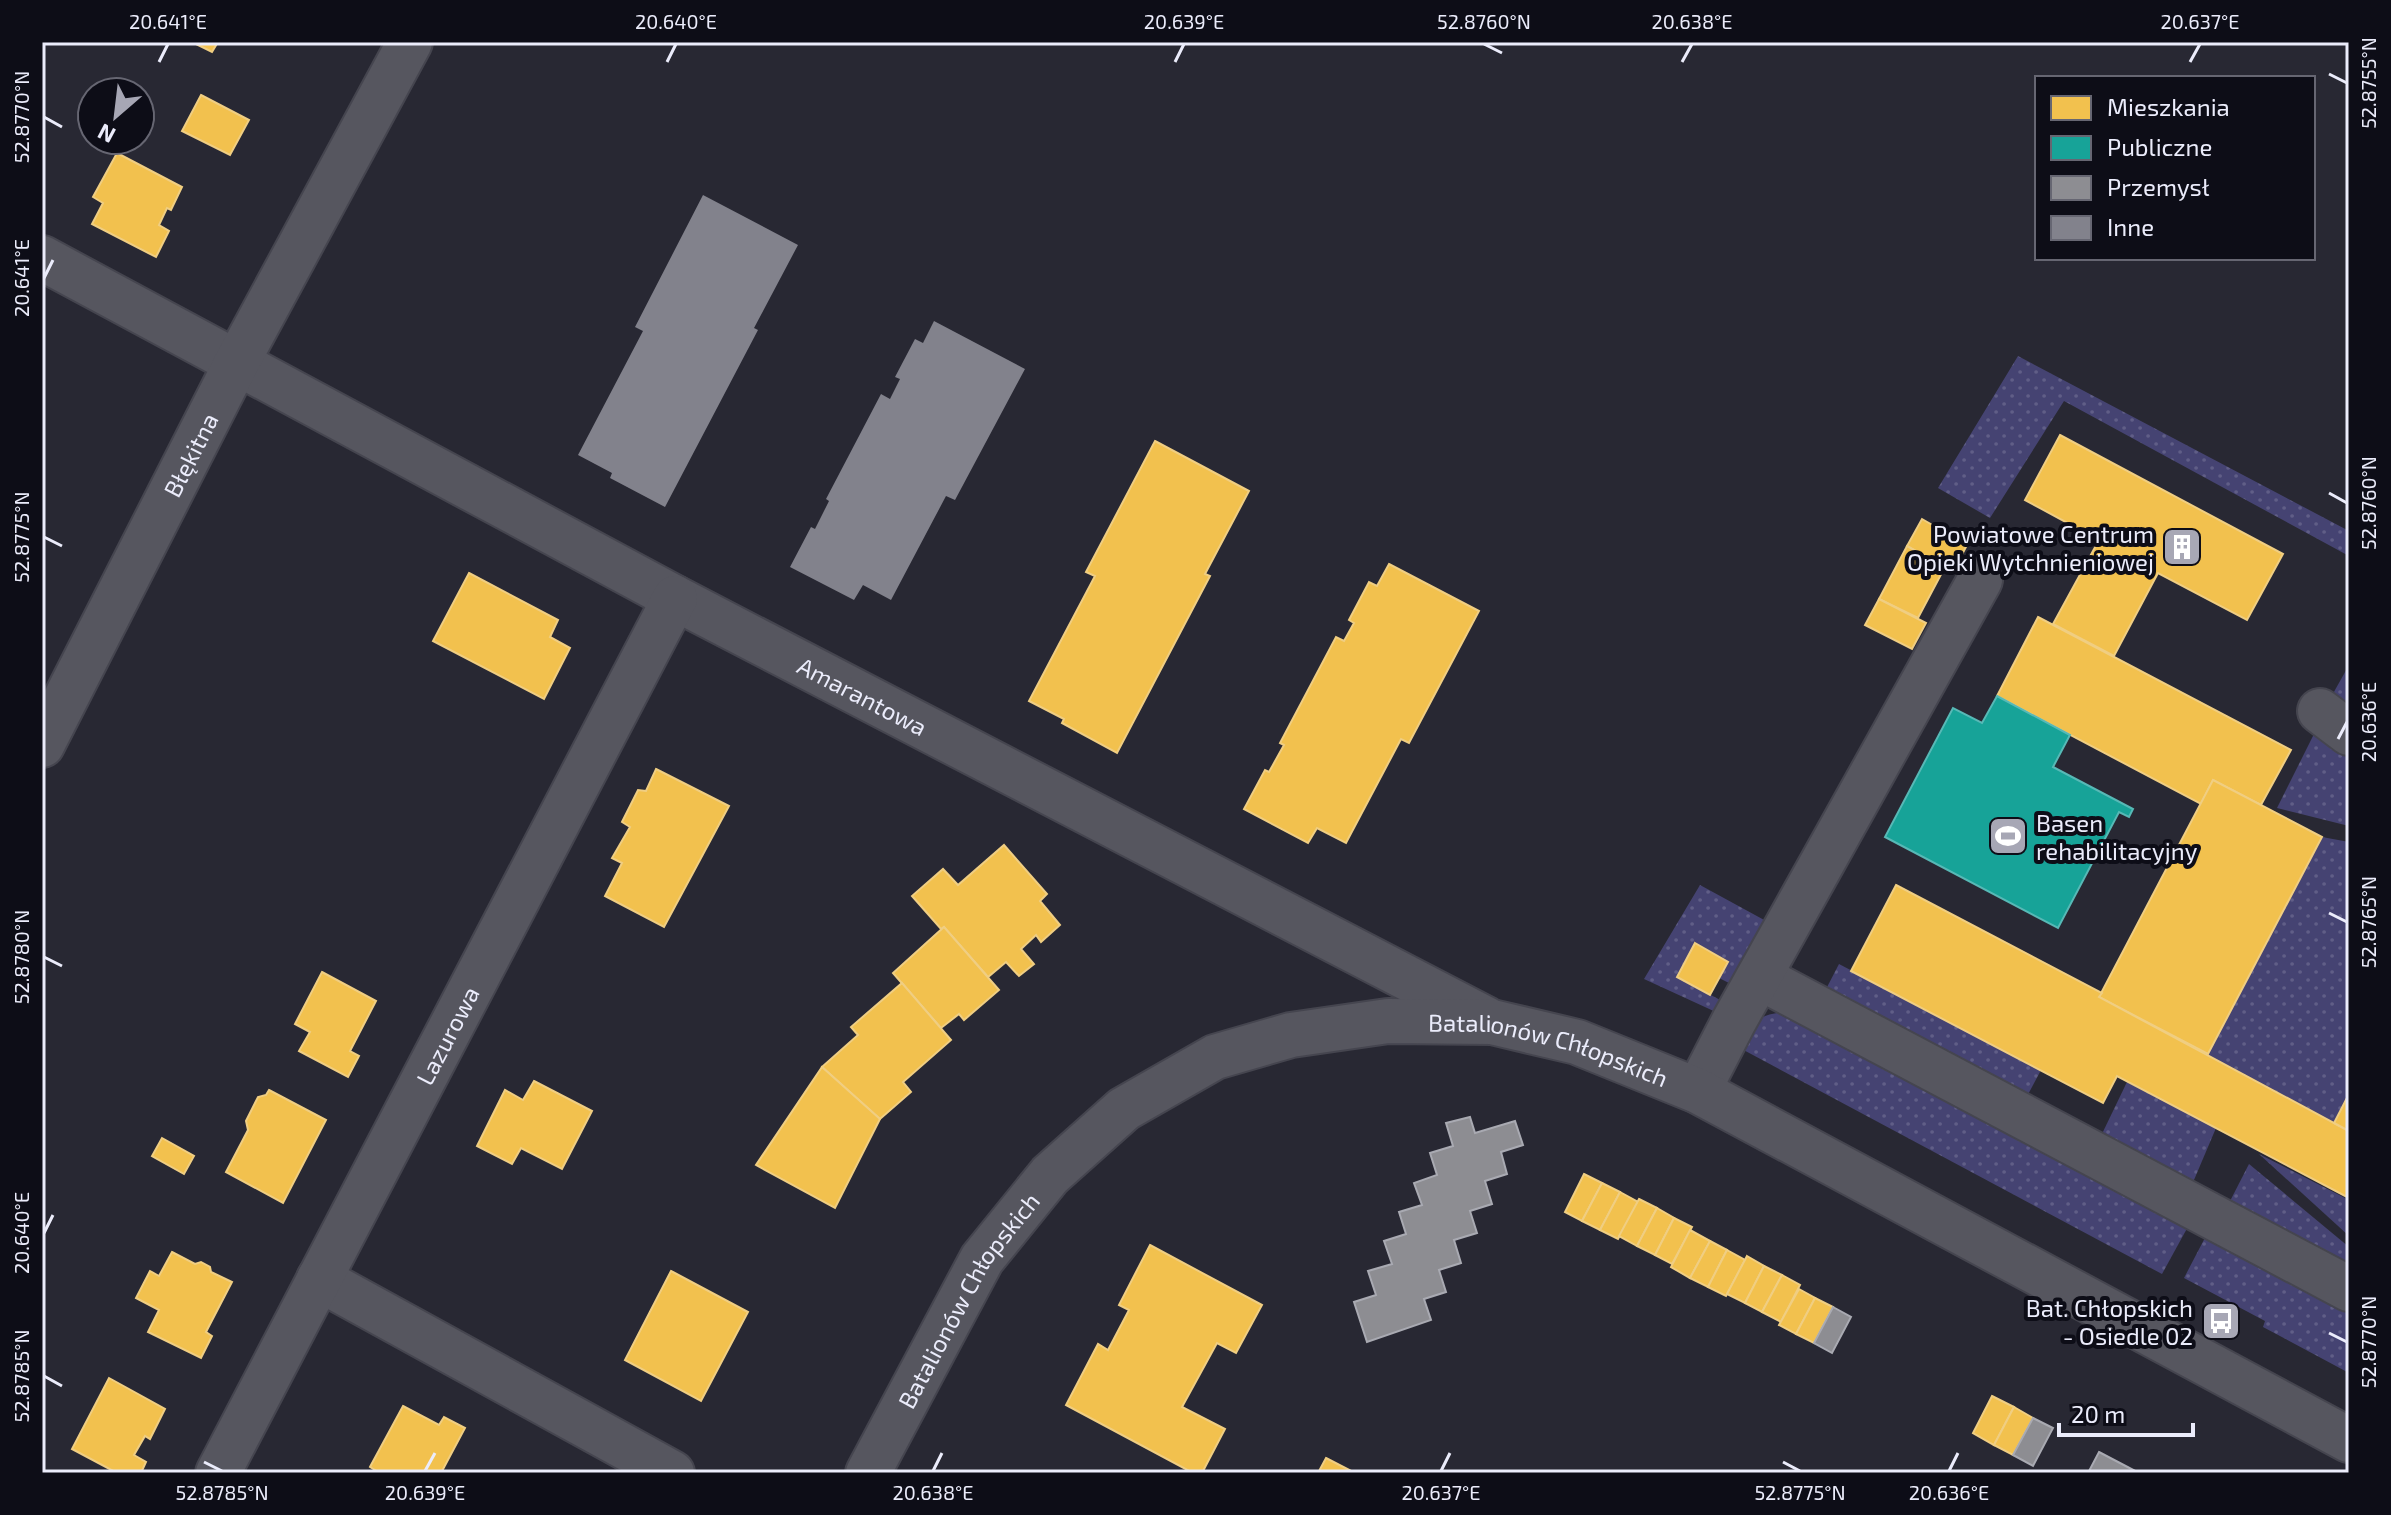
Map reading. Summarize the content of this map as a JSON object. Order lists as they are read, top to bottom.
{
  "streets": {
    "street": [
      "Błękitna",
      "Amarantowa",
      "Lazurowa",
      "Batalionów Chłopskich"
    ]
  },
  "crossings": [
    ["Błękitna", "Amarantowa"],
    ["Amarantowa", "Lazurowa"],
    ["Amarantowa", "Batalionów Chłopskich"]
  ],
  "places": {
    "building": ["Powiatowe Centrum Opieki Wytchnieniowej"],
    "sports": ["Basen rehabilitacyjny"],
    "bus stop": ["Bat. Chłopskich - Osiedle 02"]
  },
  "legend": [
    "Mieszkania",
    "Publiczne",
    "Przemysł",
    "Inne"
  ],
  "scale_bar": "20 m",
  "north": "bottom left",
  "coordinates": [
    "20.641°E",
    "20.640°E",
    "20.639°E",
    "52.8760°N",
    "20.638°E",
    "20.637°E",
    "52.8755°N",
    "52.8770°N",
    "52.8775°N",
    "20.636°E",
    "52.8765°N",
    "52.8780°N",
    "52.8785°N"
  ]
}
